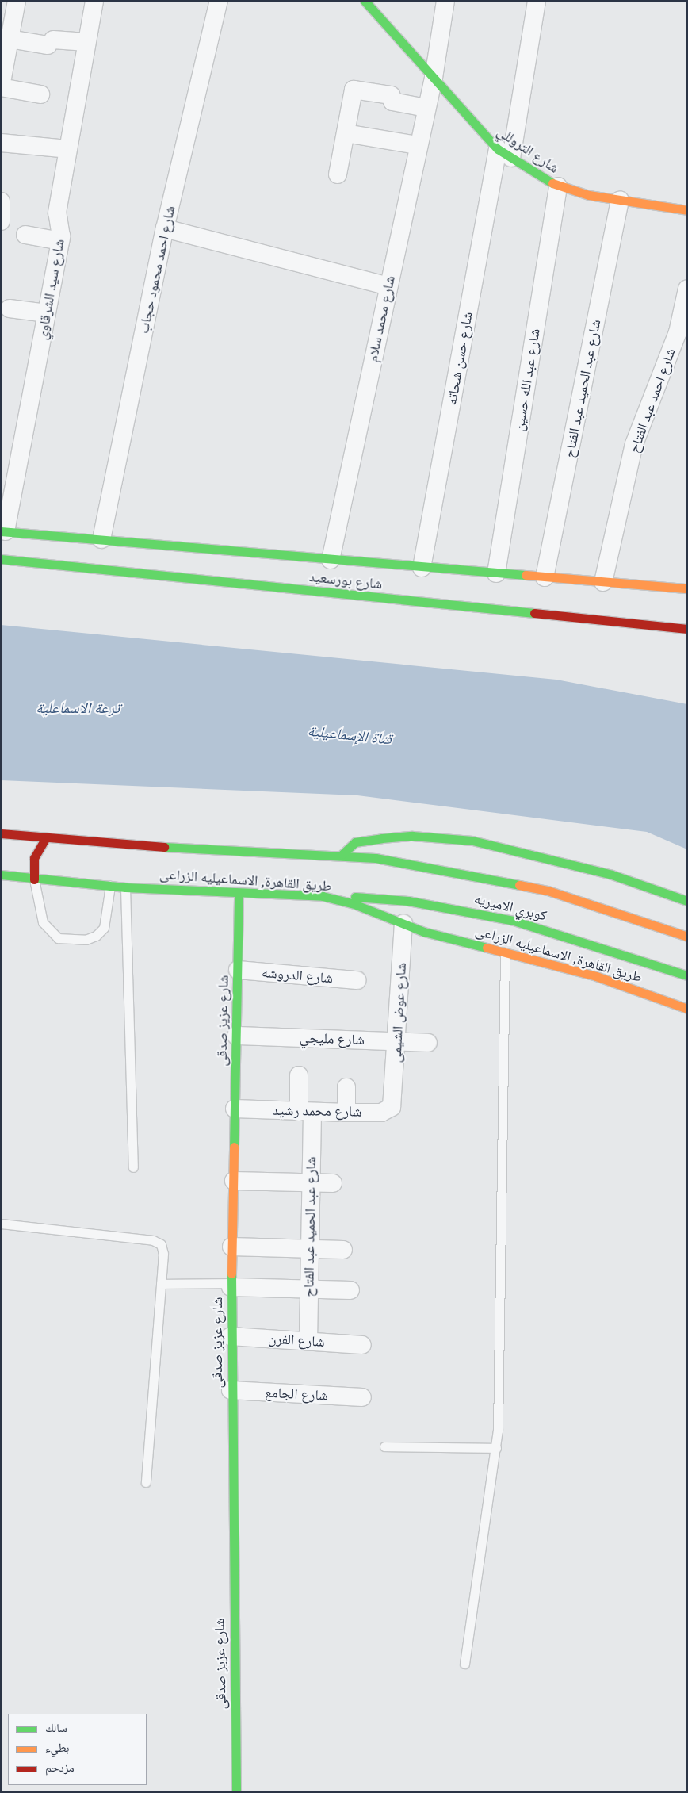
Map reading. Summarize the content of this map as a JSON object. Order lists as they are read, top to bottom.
{
  "streets": {
    "main road": [
      "شارع التروللي",
      "شارع بورسعيد",
      "طريق القاهرة, الاسماعيليه الزراعى",
      "كوبري الاميريه",
      "شارع عزيز صدقى"
    ],
    "street": [
      "شارع احمد محمود حجاب",
      "شارع سيد الشرقاوي",
      "شارع محمد سلام",
      "شارع حسن شحاته",
      "شارع عبد الله حسين",
      "شارع عبد الحميد عبد الفتاح",
      "شارع احمد عبد الفتاح",
      "شارع الدروشه",
      "شارع عوض الشيمى",
      "شارع مليجي",
      "شارع محمد رشيد",
      "شارع الفرن",
      "شارع الجامع"
    ]
  },
  "crossings": [
    ["شارع التروللي", "شارع محمد سلام"],
    ["شارع التروللي", "شارع حسن شحاته"],
    ["شارع التروللي", "شارع عبد الله حسين"],
    ["شارع التروللي", "شارع عبد الحميد عبد الفتاح"],
    ["شارع احمد محمود حجاب", "شارع بورسعيد"],
    ["شارع سيد الشرقاوي", "شارع بورسعيد"],
    ["شارع محمد سلام", "شارع بورسعيد"],
    ["شارع حسن شحاته", "شارع بورسعيد"],
    ["شارع عبد الله حسين", "شارع بورسعيد"],
    ["شارع عبد الحميد عبد الفتاح", "شارع بورسعيد"],
    ["شارع عبد الحميد عبد الفتاح", "شارع محمد رشيد"],
    ["شارع عبد الحميد عبد الفتاح", "شارع الفرن"],
    ["شارع احمد عبد الفتاح", "شارع بورسعيد"],
    ["طريق القاهرة, الاسماعيليه الزراعى", "كوبري الاميريه"],
    ["طريق القاهرة, الاسماعيليه الزراعى", "شارع عوض الشيمى"],
    ["طريق القاهرة, الاسماعيليه الزراعى", "شارع عزيز صدقى"],
    ["شارع الدروشه", "شارع عزيز صدقى"],
    ["شارع عوض الشيمى", "شارع مليجي"],
    ["شارع عوض الشيمى", "شارع محمد رشيد"],
    ["شارع عزيز صدقى", "شارع مليجي"],
    ["شارع عزيز صدقى", "شارع محمد رشيد"],
    ["شارع عزيز صدقى", "شارع الفرن"],
    ["شارع عزيز صدقى", "شارع الجامع"]
  ],
  "water": ["ترعة الاسماعلية", "قناة الإسماعيلية"],
  "legend": ["سالك", "بطيء", "مزدحم"]
}
